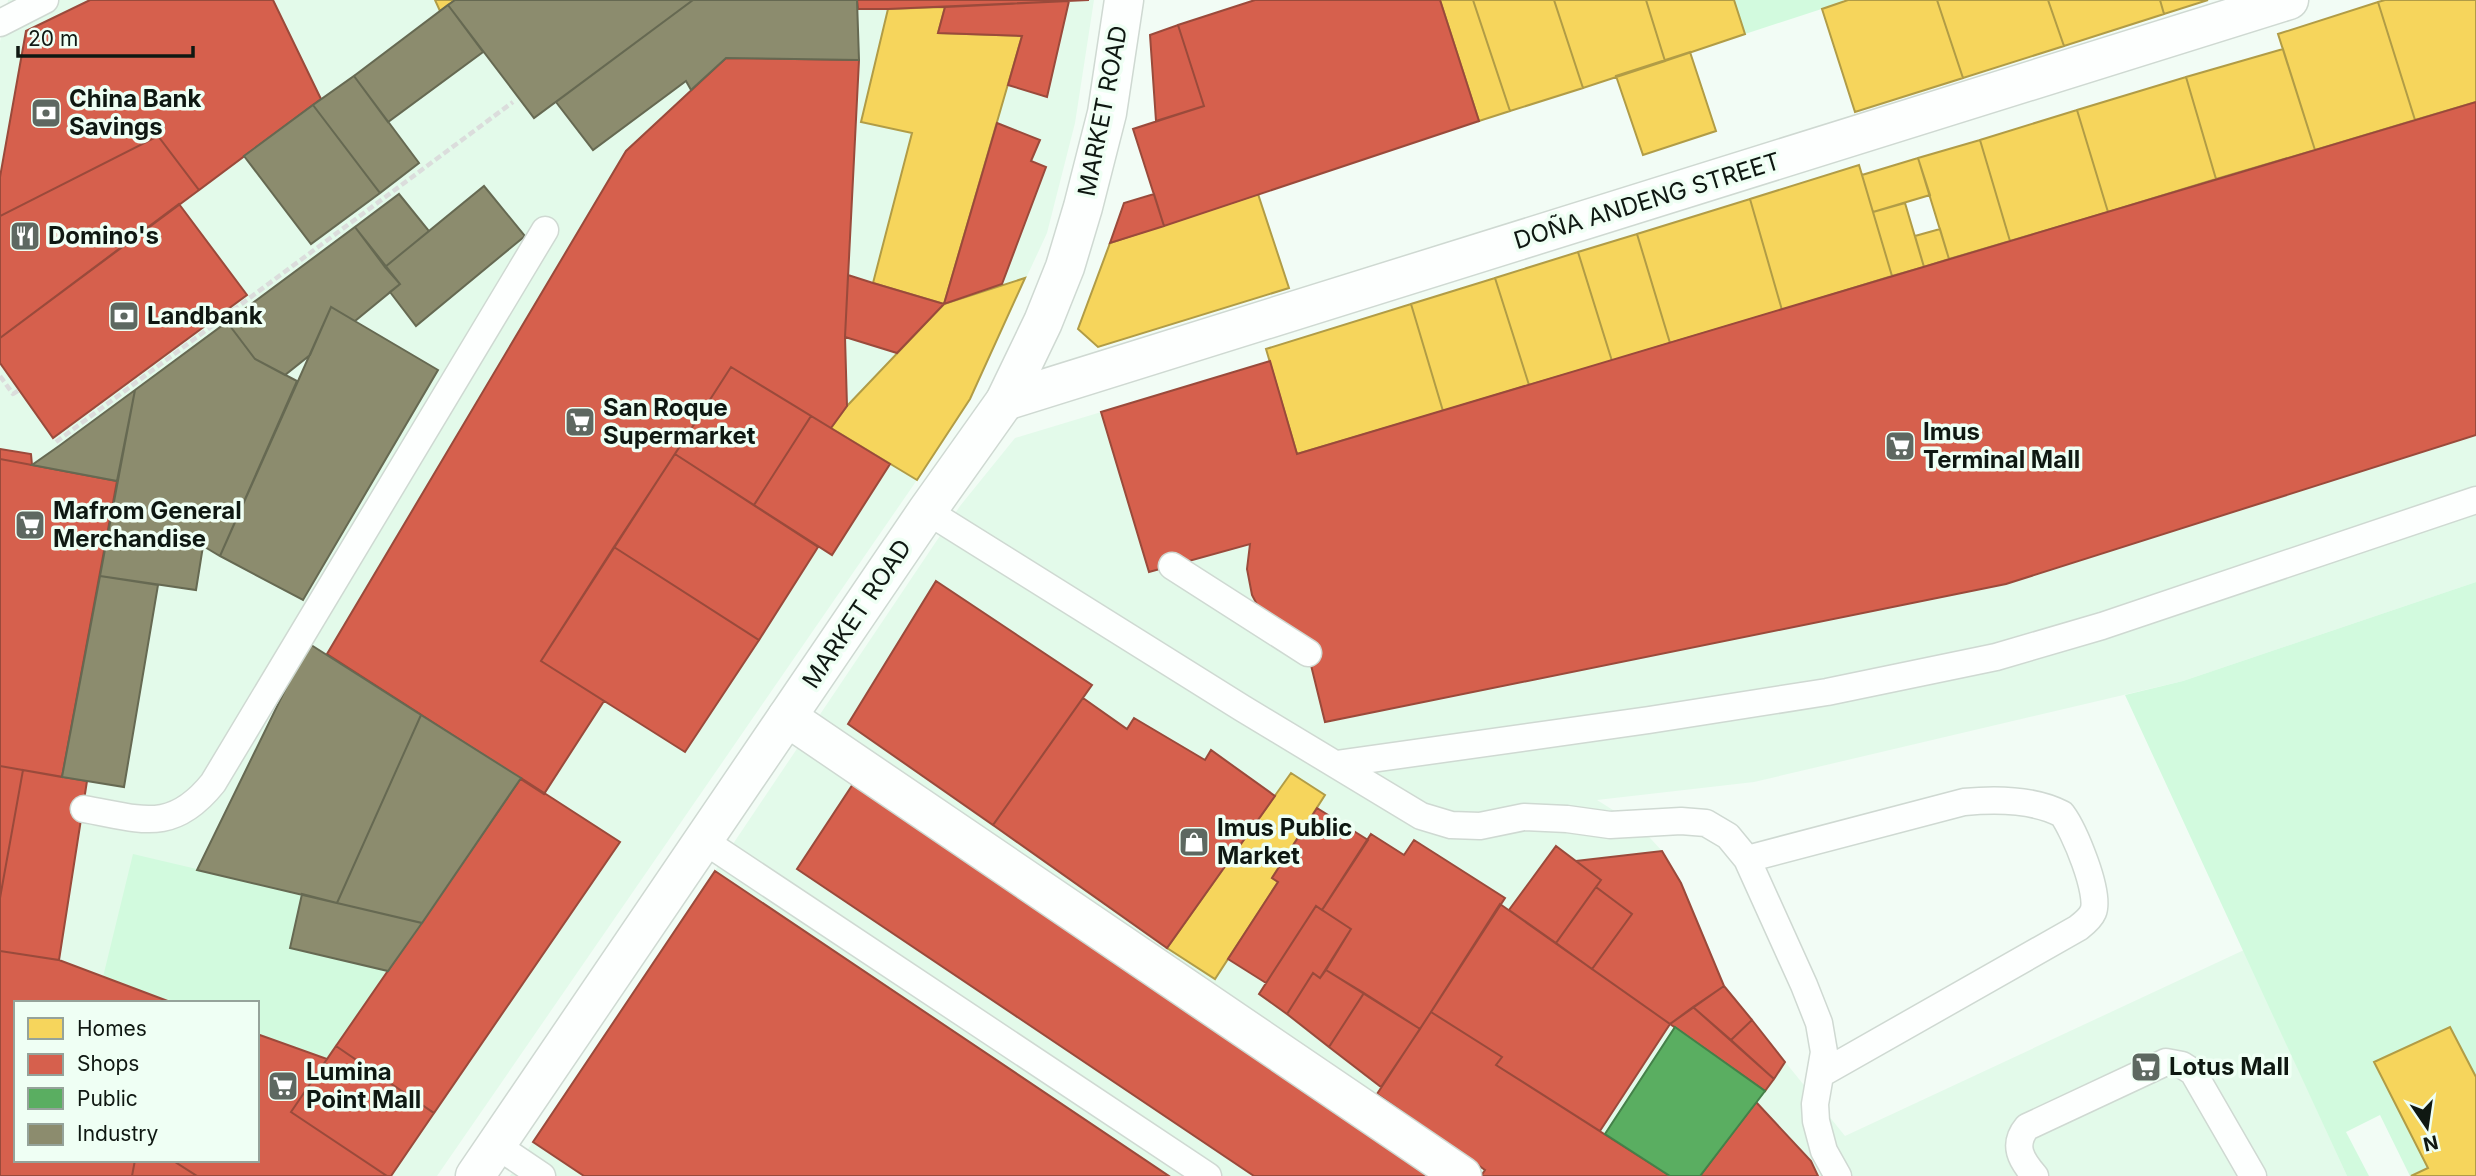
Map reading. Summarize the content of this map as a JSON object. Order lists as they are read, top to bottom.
{
  "streets": {
    "street": ["MARKET ROAD", "DOÑA ANDENG STREET"]
  },
  "crossings": [
    ["MARKET ROAD", "DOÑA ANDENG STREET"]
  ],
  "places": {
    "bank": ["China Bank Savings", "Landbank"],
    "restaurant": ["Domino's"],
    "supermarket": [
      "San Roque Supermarket",
      "Imus Terminal Mall",
      "Mafrom General Merchandise",
      "Lotus Mall",
      "Lumina Point Mall"
    ],
    "shop": ["Imus Public Market"]
  },
  "legend": [
    "Homes",
    "Shops",
    "Public",
    "Industry"
  ],
  "scale_bar": "20 m",
  "north": "bottom"
}
